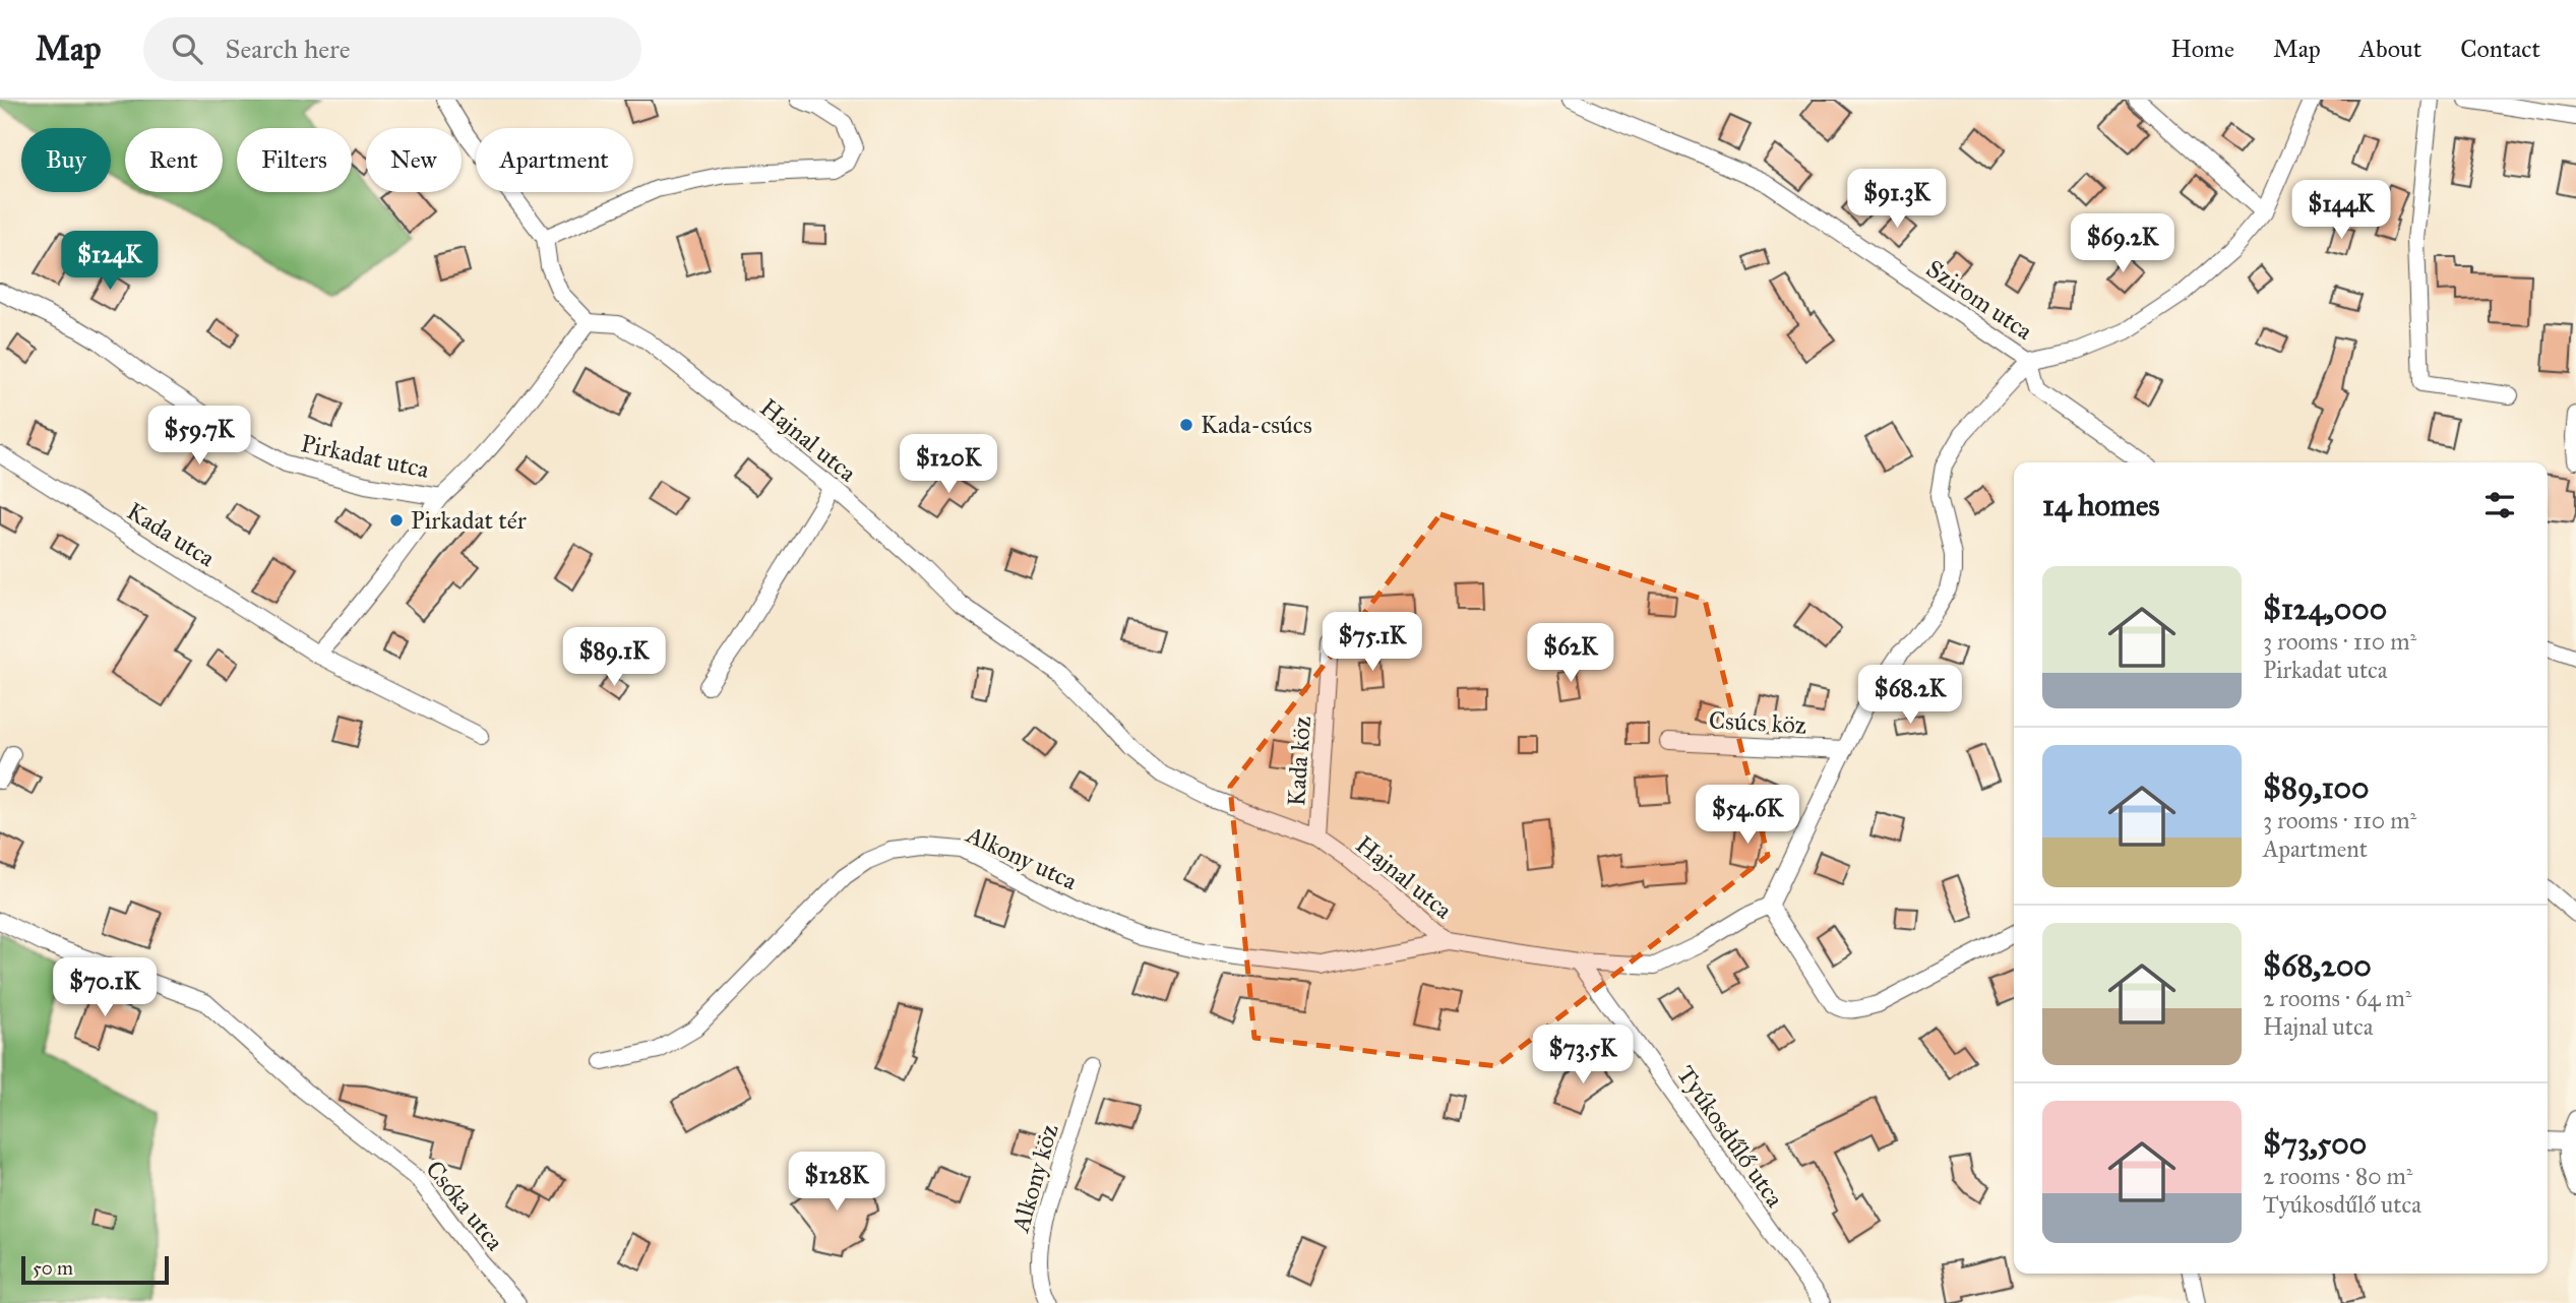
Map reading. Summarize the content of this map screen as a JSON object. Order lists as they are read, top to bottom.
{
  "streets": {
    "street": [
      "Szirom utca",
      "Hajnal utca",
      "Pirkadat utca",
      "Kada utca",
      "Csúcs köz",
      "Kada köz",
      "Alkony utca",
      "Tyúkosdűlő utca",
      "Alkony köz",
      "Csóka utca"
    ]
  },
  "crossings": [
    ["Hajnal utca", "Pirkadat utca"],
    ["Hajnal utca", "Kada köz"],
    ["Hajnal utca", "Alkony utca"],
    ["Hajnal utca", "Tyúkosdűlő utca"]
  ],
  "places": ["Kada-csúcs", "Pirkadat tér"],
  "scale_bar": "50 m",
  "page": {
    "header": "Map",
    "search": "Search here",
    "nav": [
      "Home",
      "Map",
      "About",
      "Contact"
    ],
    "chip": [
      "Buy",
      "Rent",
      "Filters",
      "New",
      "Apartment"
    ],
    "price": [
      "$91.3K",
      "$144K",
      "$69.2K",
      "$124K",
      "$59.7K",
      "$120K",
      "$75.1K",
      "$62K",
      "$89.1K",
      "$68.2K",
      "$54.6K",
      "$70.1K",
      "$73.5K",
      "$128K"
    ],
    "heading": "14 homes",
    "list": [
      {
        "name": "$124,000",
        "note": "3 rooms · 110 m² · Pirkadat utca"
      },
      {
        "name": "$89,100",
        "note": "3 rooms · 110 m² · Apartment"
      },
      {
        "name": "$68,200",
        "note": "2 rooms · 64 m² · Hajnal utca"
      },
      {
        "name": "$73,500",
        "note": "2 rooms · 80 m² · Tyúkosdűlő utca"
      }
    ],
    "scale": "50 m"
  }
}
